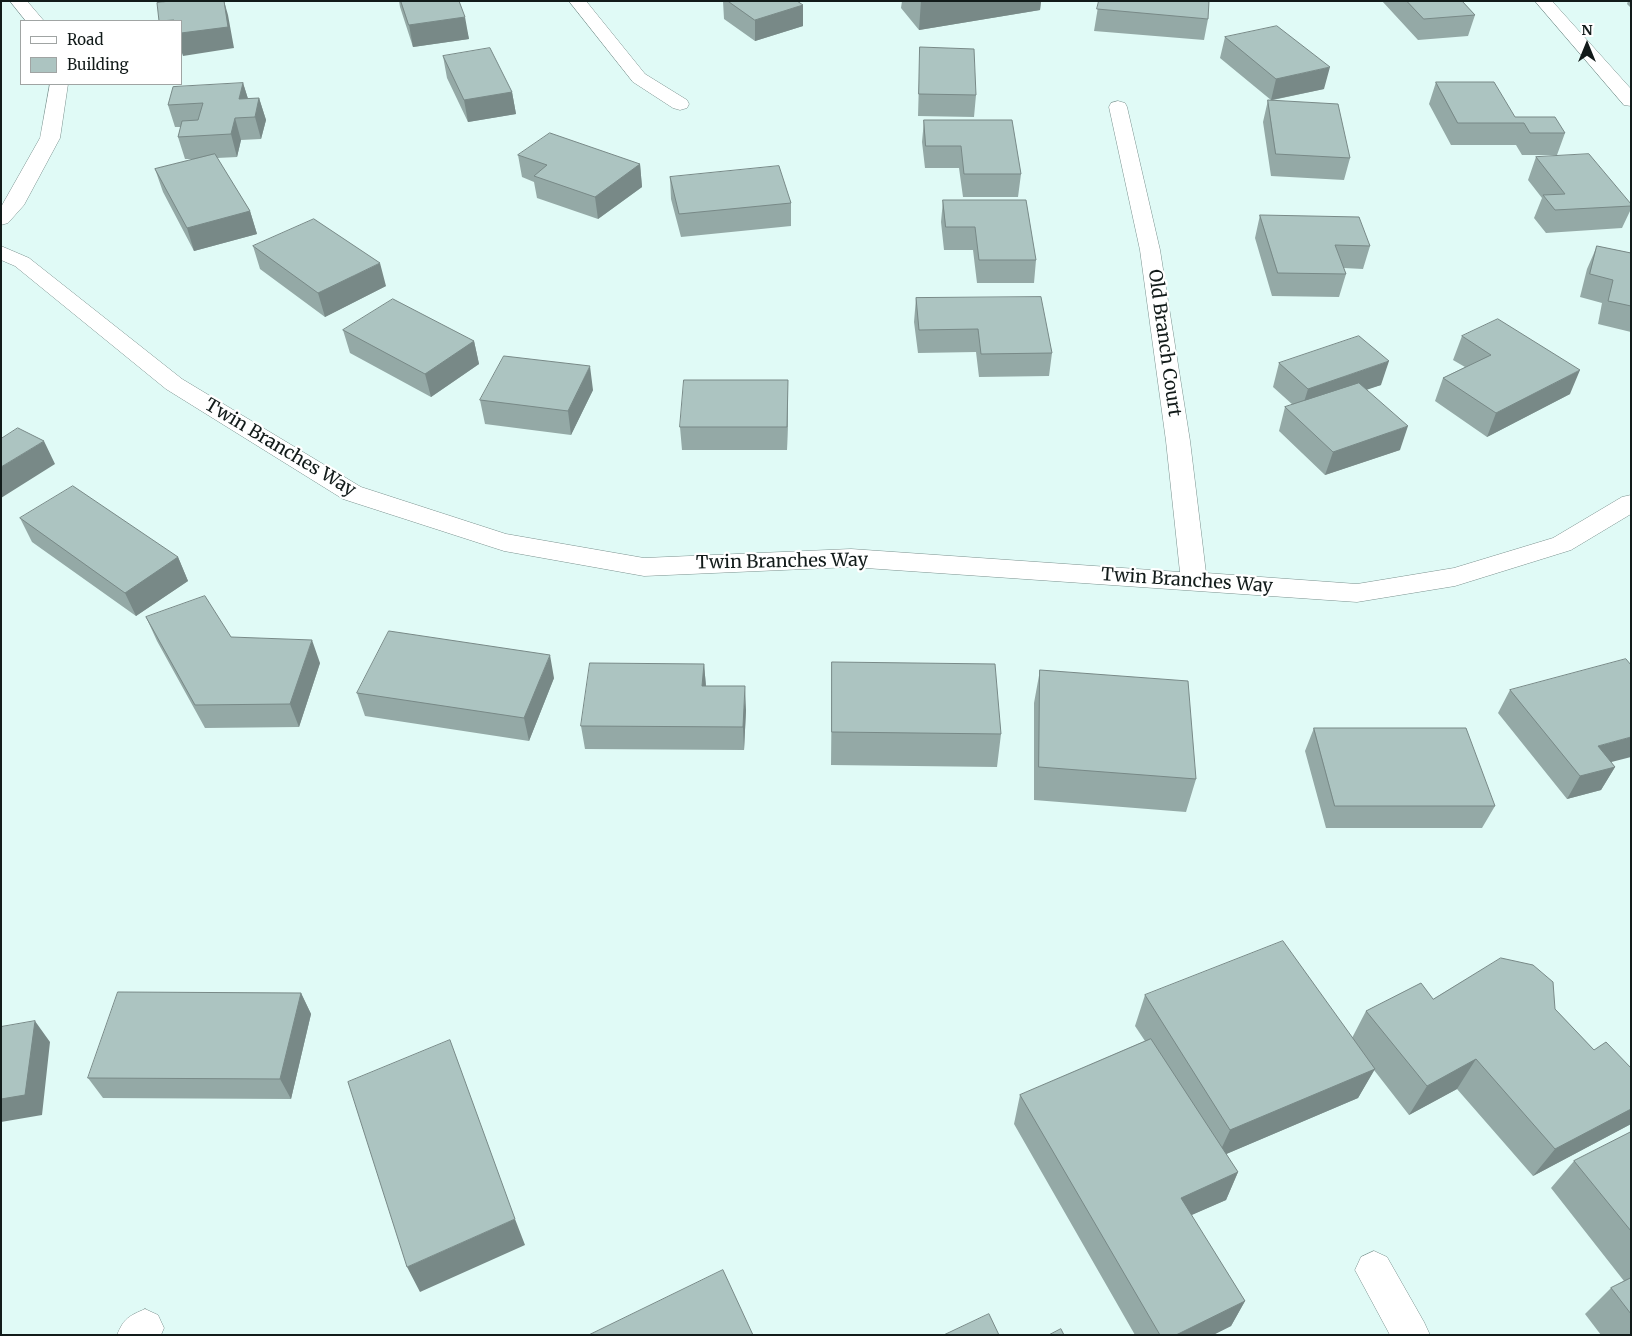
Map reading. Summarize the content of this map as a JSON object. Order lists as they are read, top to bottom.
{
  "streets": {
    "street": ["Old Branch Court", "Twin Branches Way"]
  },
  "crossings": [
    ["Old Branch Court", "Twin Branches Way"]
  ],
  "legend": ["Road", "Building"],
  "north": "top"
}
